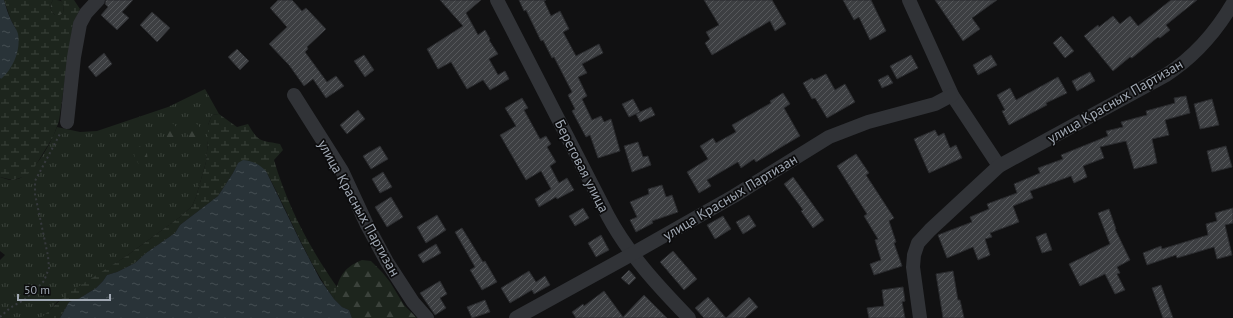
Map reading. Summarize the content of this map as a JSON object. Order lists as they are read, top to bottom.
{
  "streets": {
    "street": ["улица Красных Партизан", "Береговая улица"]
  },
  "crossings": [
    ["улица Красных Партизан", "Береговая улица"]
  ],
  "scale_bar": "50 m"
}
